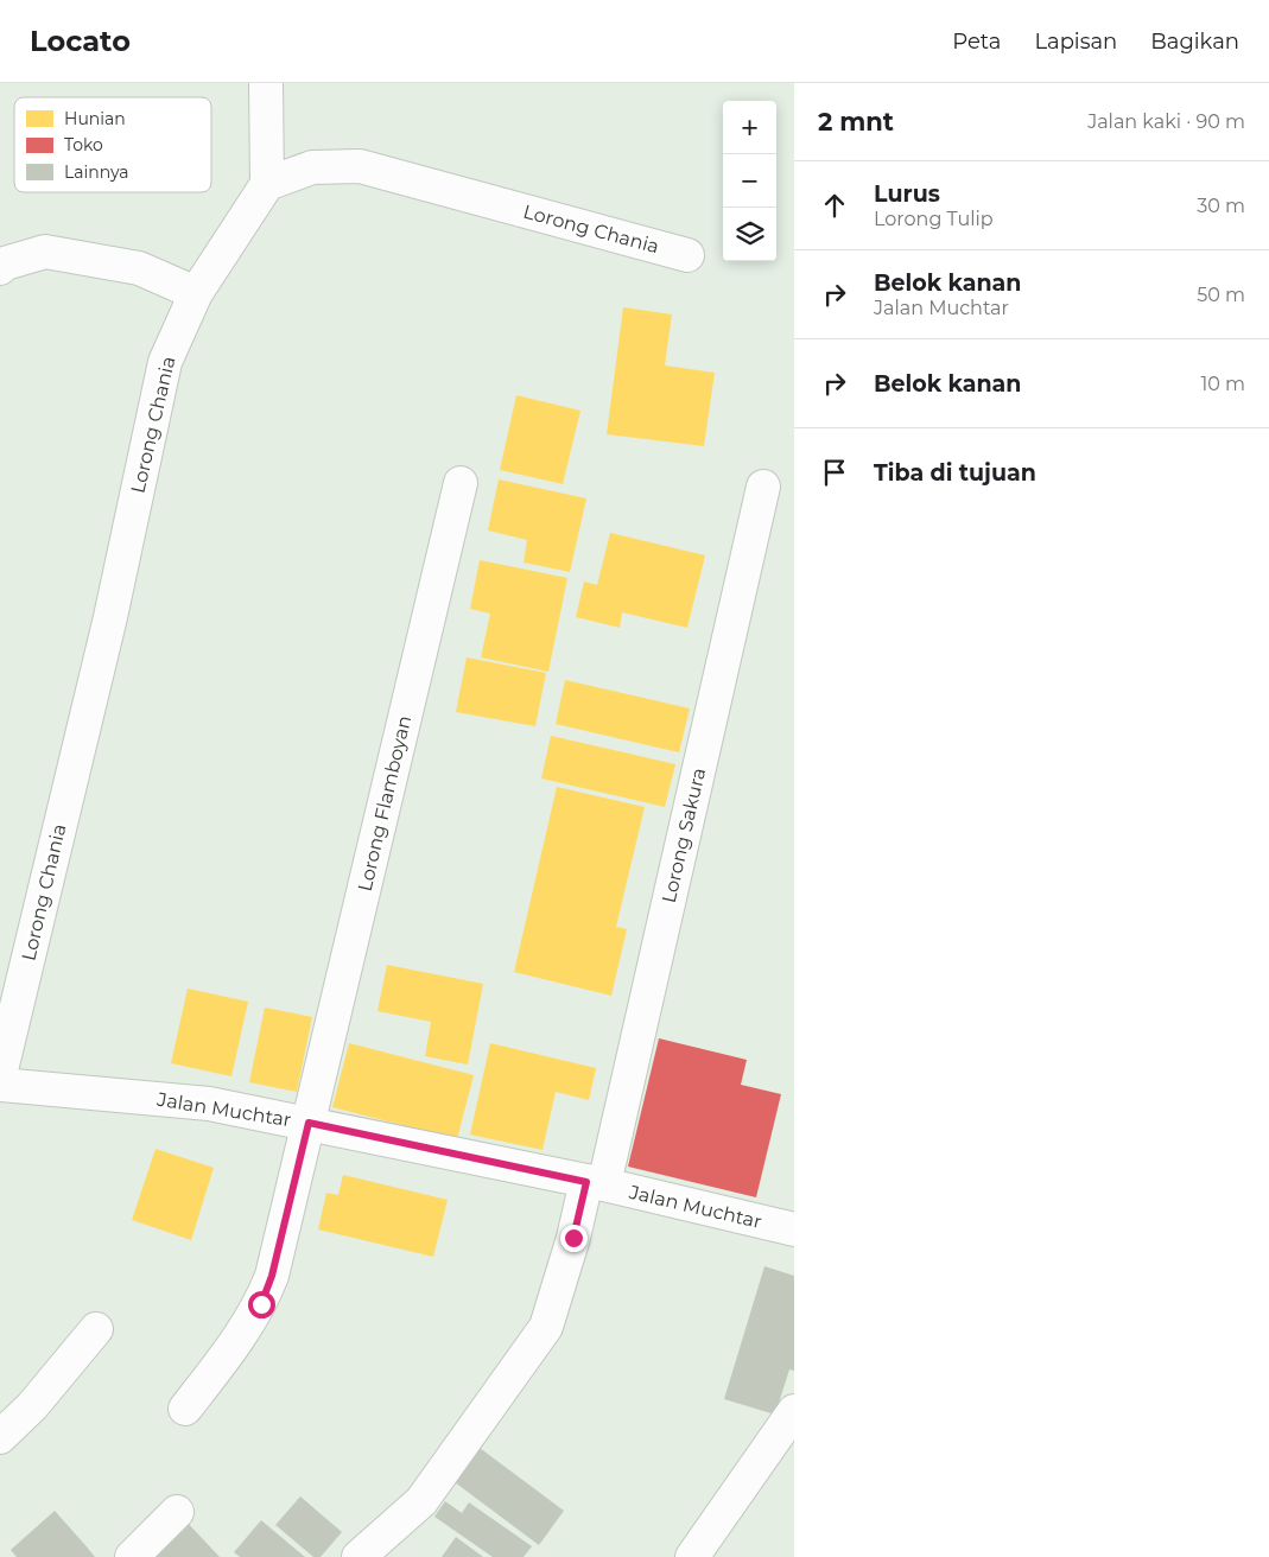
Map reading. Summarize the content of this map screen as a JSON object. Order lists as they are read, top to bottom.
{
  "streets": {
    "street": [
      "Lorong Chania",
      "Lorong Flamboyan",
      "Lorong Sakura",
      "Jalan Muchtar"
    ]
  },
  "crossings": [
    ["Lorong Flamboyan", "Jalan Muchtar"],
    ["Lorong Sakura", "Jalan Muchtar"]
  ],
  "legend": ["Hunian", "Toko", "Lainnya"],
  "page": {
    "header": "Locato",
    "nav": ["Peta", "Lapisan", "Bagikan"],
    "heading": ["2 mnt", "Jalan kaki · 90 m"],
    "map_buttons": ["+", "−"],
    "list": [
      ["Lurus", "Lorong Tulip", "30 m"],
      ["Belok kanan", "Jalan Muchtar", "50 m"],
      ["Belok kanan", "10 m"],
      "Tiba di tujuan"
    ]
  }
}
